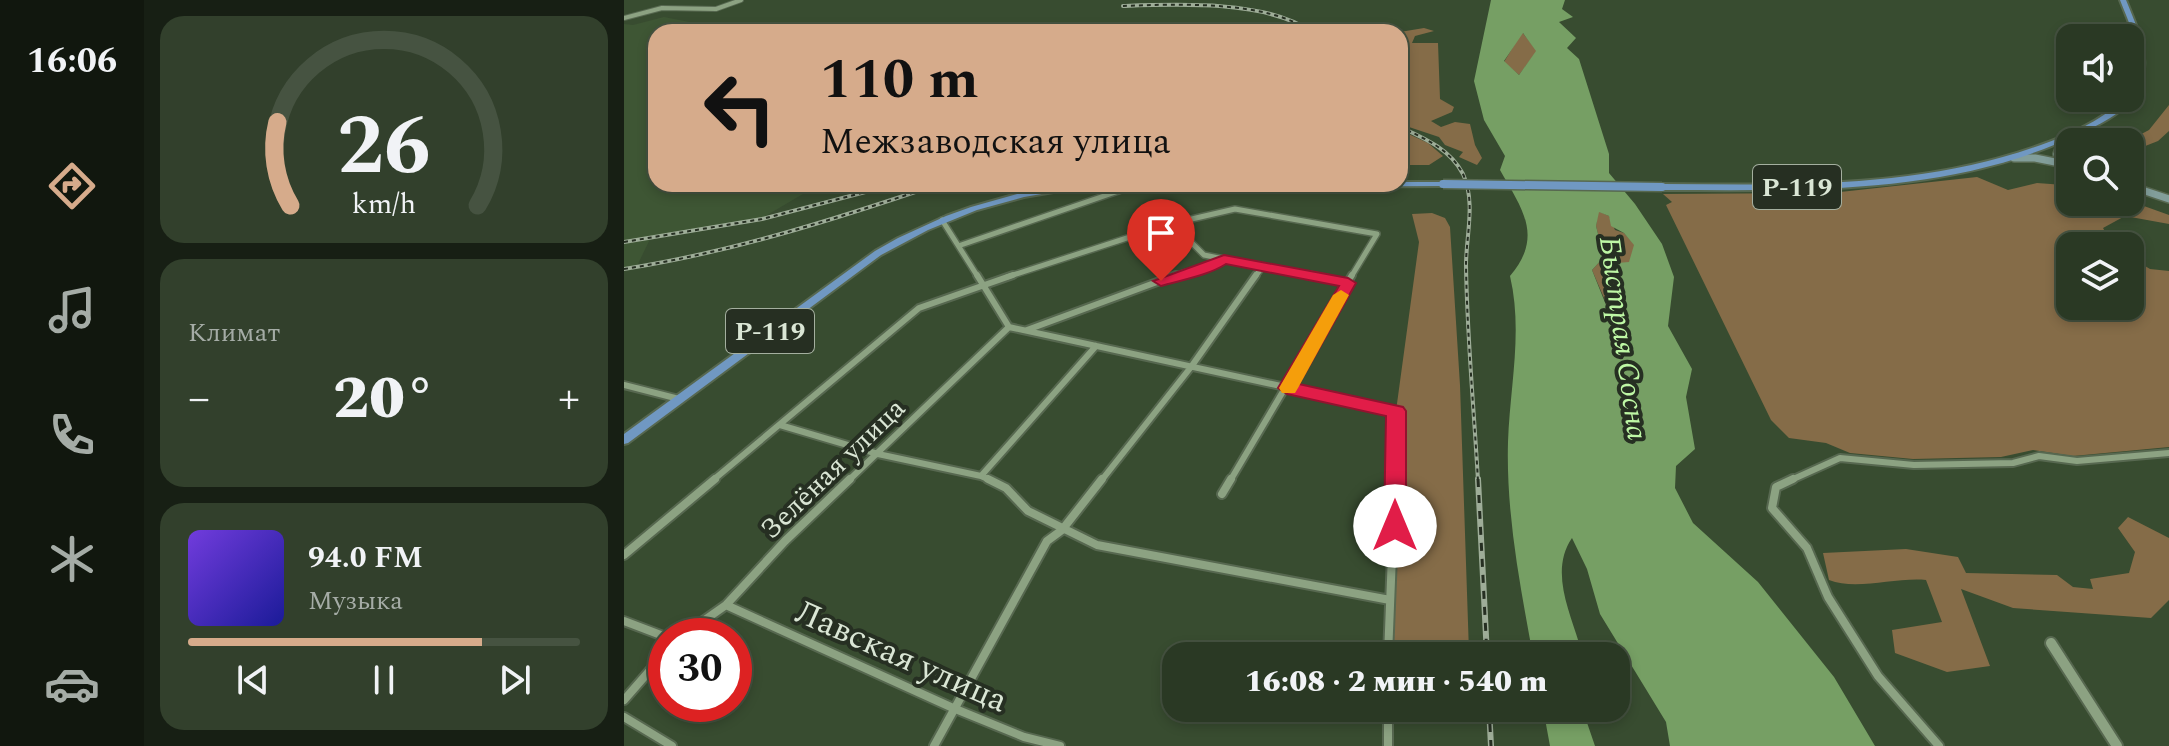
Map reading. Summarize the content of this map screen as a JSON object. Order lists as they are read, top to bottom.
{
  "streets": {
    "highway": ["Р-119"],
    "street": ["Зелёная улица", "Лавская улица"]
  },
  "crossings": [
    ["Зелёная улица", "Лавская улица"]
  ],
  "water": ["Быстрая Сосна"],
  "page": {
    "tabs": "16:06",
    "turn": ["110 m", "Межзаводская улица"],
    "tile": "Климат",
    "heat": ["−", "20°", "+"],
    "song": ["94.0 FM", "Музыка"],
    "limit": "30",
    "trip": "16:08 · 2 мин · 540 m",
    "gauge": ["26", "km/h"]
  }
}
